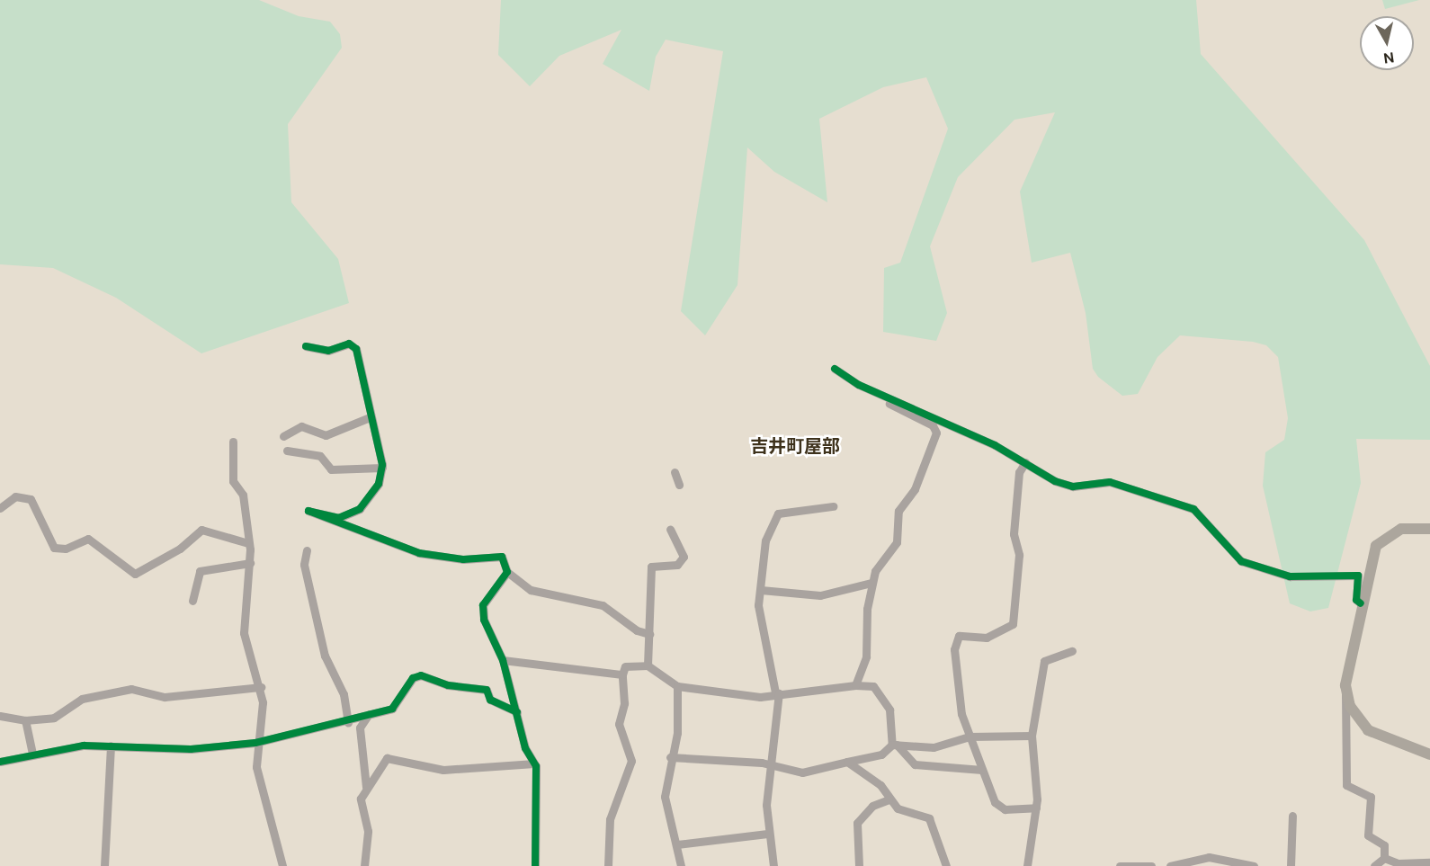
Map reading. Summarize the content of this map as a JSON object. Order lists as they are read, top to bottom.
{
  "districts": ["吉井町屋部"],
  "north": "bottom"
}
